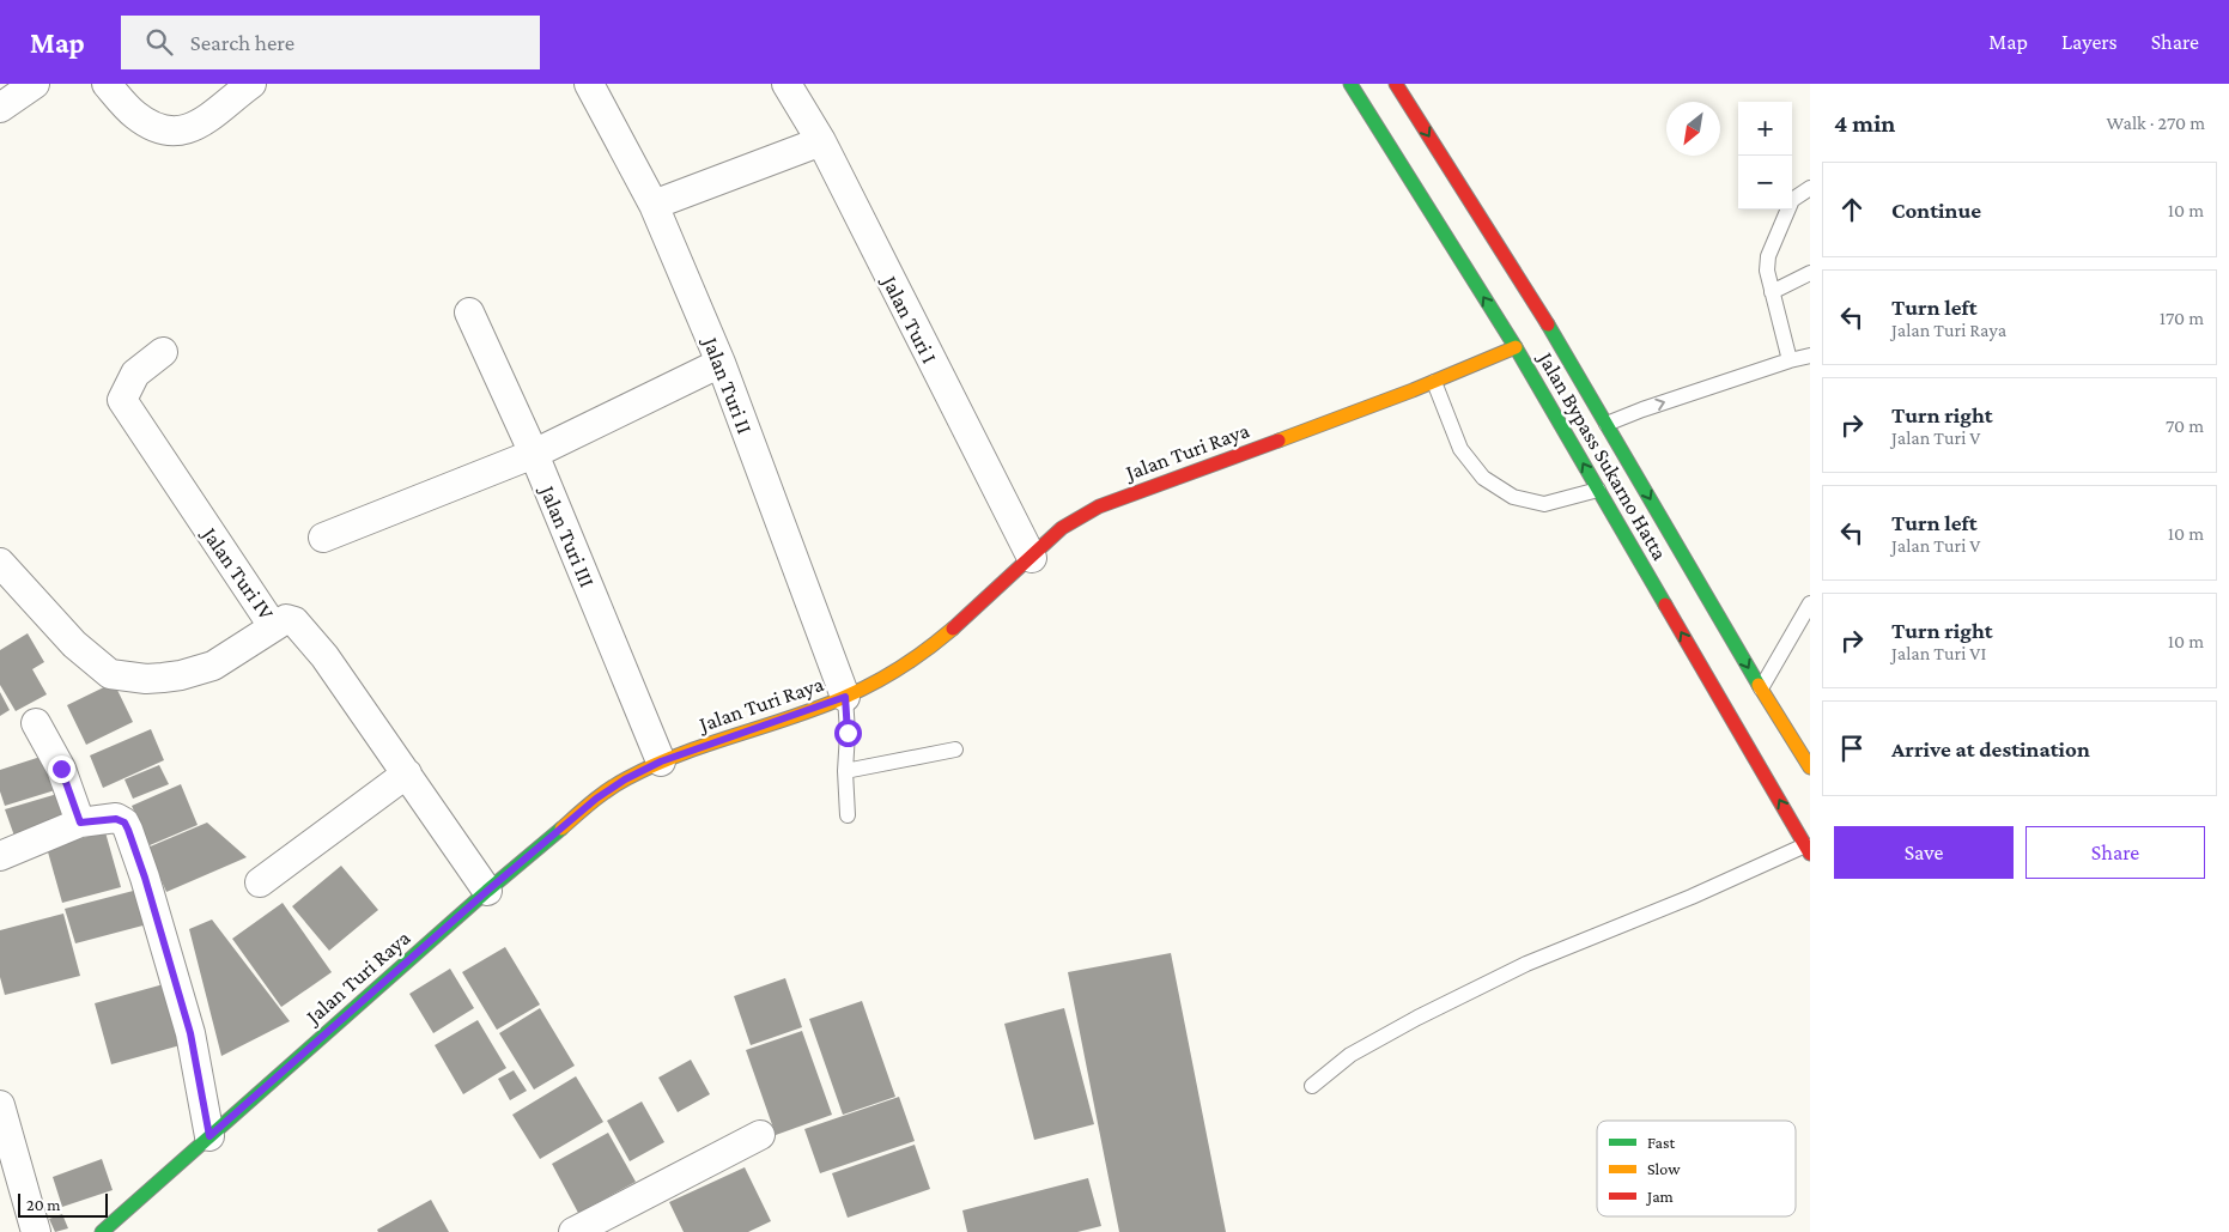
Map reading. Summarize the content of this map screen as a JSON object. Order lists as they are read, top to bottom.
{
  "streets": {
    "main road": ["Jalan Turi Raya", "Jalan Bypass Sukarno Hatta"],
    "street": [
      "Jalan Turi I",
      "Jalan Turi II",
      "Jalan Turi III",
      "Jalan Turi IV"
    ]
  },
  "crossings": [
    ["Jalan Turi I", "Jalan Turi Raya"],
    ["Jalan Turi II", "Jalan Turi Raya"],
    ["Jalan Turi Raya", "Jalan Bypass Sukarno Hatta"],
    ["Jalan Turi Raya", "Jalan Turi III"],
    ["Jalan Turi Raya", "Jalan Turi IV"]
  ],
  "legend": ["Fast", "Slow", "Jam"],
  "scale_bar": "20 m",
  "north": "bottom left",
  "page": {
    "header": "Map",
    "search": "Search here",
    "nav": ["Map", "Layers", "Share"],
    "heading": ["4 min", "Walk · 270 m"],
    "map_buttons": ["+", "−"],
    "list": [
      ["Continue", "10 m"],
      ["Turn left", "Jalan Turi Raya", "170 m"],
      ["Turn right", "Jalan Turi V", "70 m"],
      ["Turn left", "Jalan Turi V", "10 m"],
      ["Turn right", "Jalan Turi VI", "10 m"],
      "Arrive at destination"
    ],
    "buttons": ["Save", "Share"],
    "scale": "20 m"
  }
}
